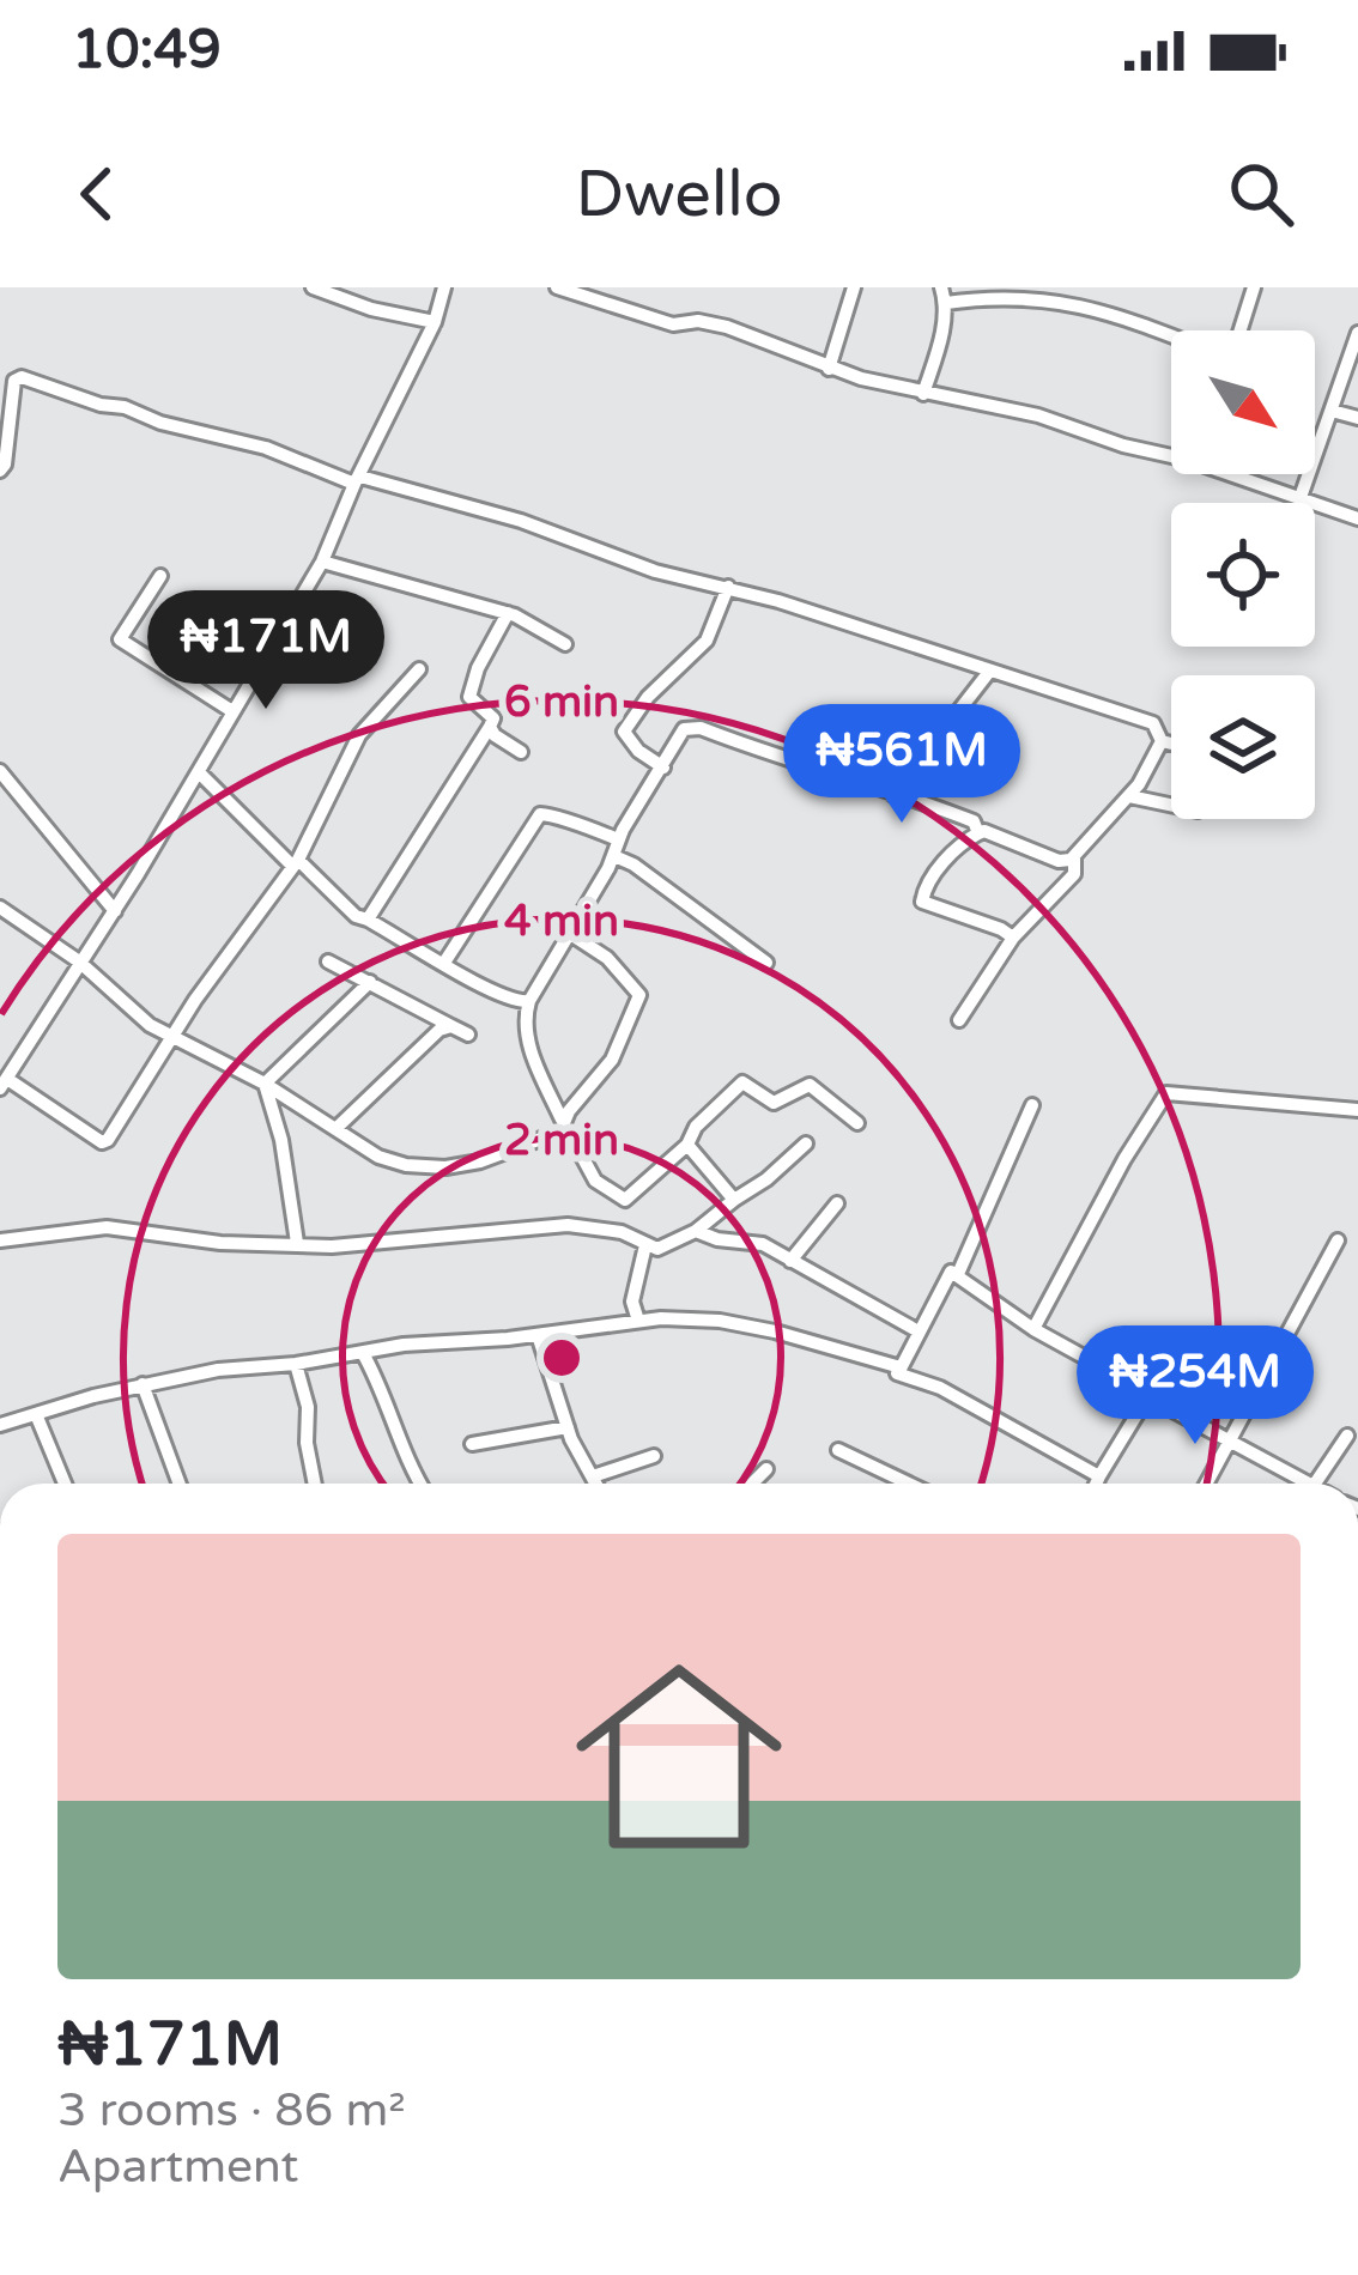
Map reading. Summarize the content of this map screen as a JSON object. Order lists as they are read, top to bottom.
{
  "north": "bottom right",
  "page": {
    "status": "10:49",
    "header": "Dwello",
    "price": ["₦171M", "₦561M", "₦254M"],
    "list": [
      {
        "name": "₦171M",
        "note": "3 rooms · 86 m² · Apartment"
      }
    ]
  },
  "rings": ["6 min", "4 min", "2 min"]
}
